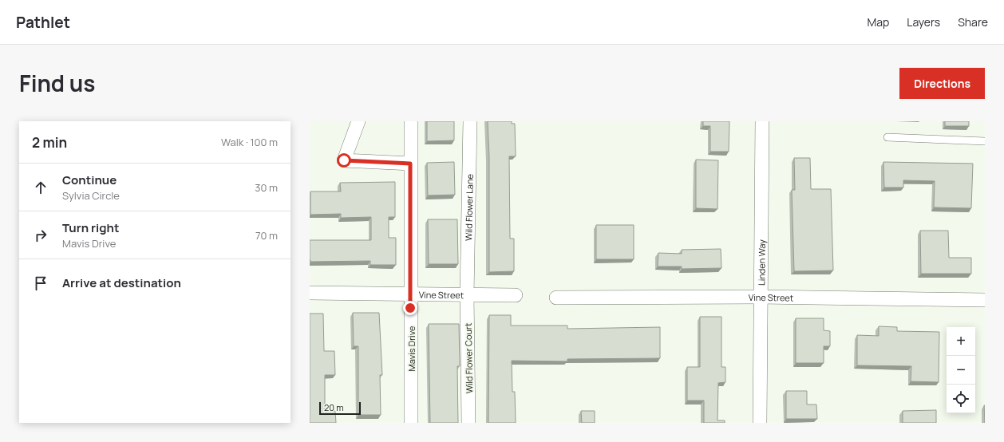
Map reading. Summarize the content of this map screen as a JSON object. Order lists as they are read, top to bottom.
{
  "streets": {
    "street": [
      "Wild Flower Lane",
      "Linden Way",
      "Vine Street",
      "Mavis Drive",
      "Wild Flower Court"
    ]
  },
  "crossings": [
    ["Wild Flower Lane", "Vine Street"],
    ["Wild Flower Lane", "Wild Flower Court"],
    ["Linden Way", "Vine Street"],
    ["Vine Street", "Mavis Drive"],
    ["Vine Street", "Wild Flower Court"]
  ],
  "scale_bar": "20 m",
  "page": {
    "header": "Pathlet",
    "nav": ["Map", "Layers", "Share"],
    "title": "Find us",
    "buttons": "Directions",
    "heading": ["2 min", "Walk · 100 m"],
    "list": [
      ["Continue", "Sylvia Circle", "30 m"],
      ["Turn right", "Mavis Drive", "70 m"],
      "Arrive at destination"
    ],
    "map_buttons": ["+", "−"],
    "scale": "20 m"
  }
}
